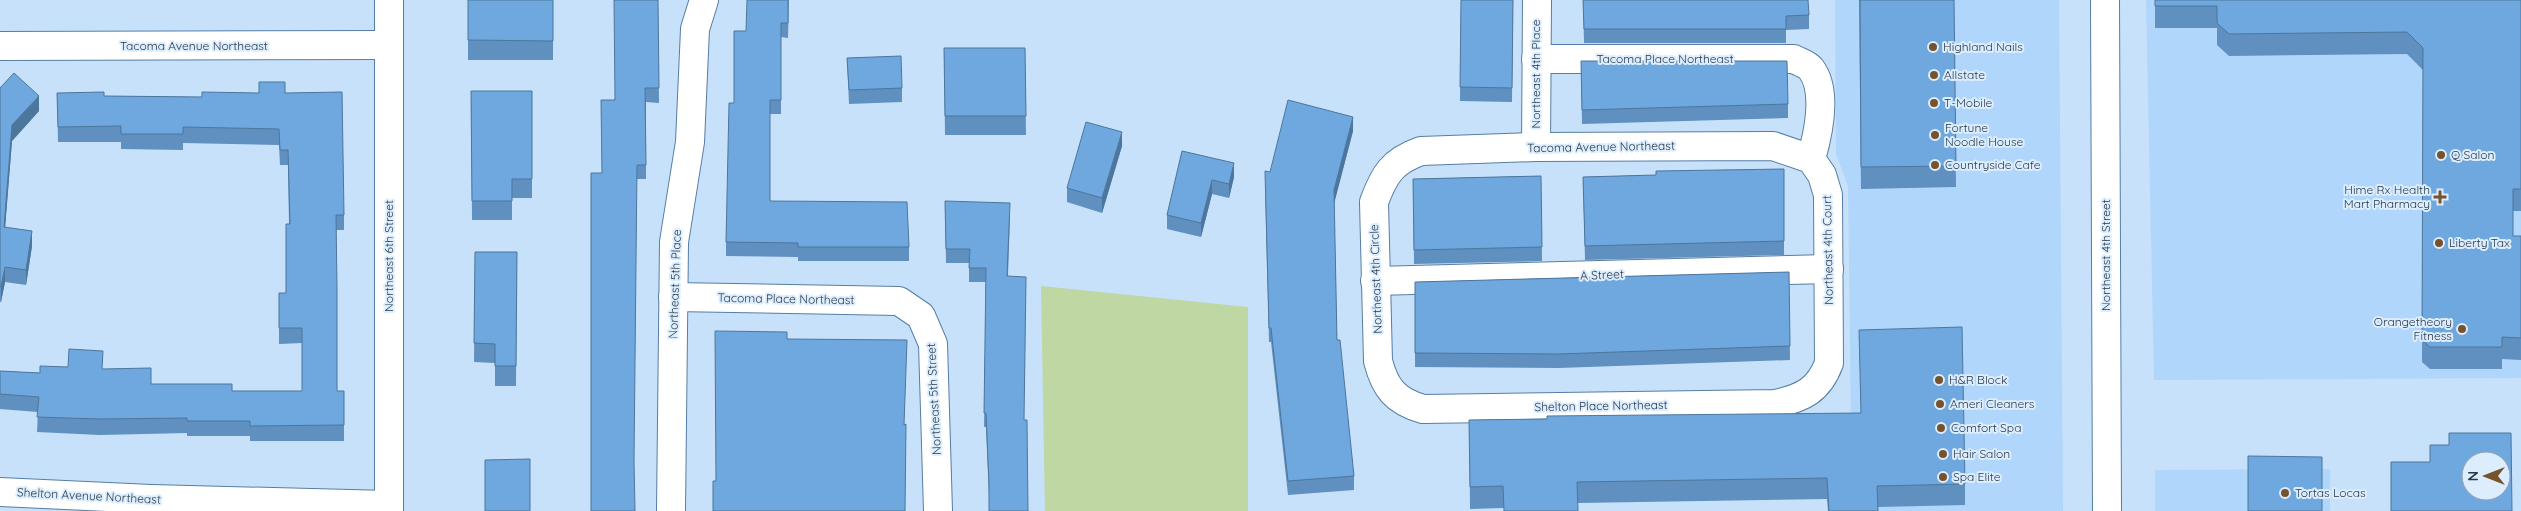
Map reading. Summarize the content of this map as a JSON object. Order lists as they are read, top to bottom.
{
  "streets": {
    "street": [
      "Tacoma Avenue Northeast",
      "Tacoma Place Northeast",
      "Northeast 4th Place",
      "Northeast 4th Court",
      "Northeast 4th Street",
      "Northeast 6th Street",
      "A Street",
      "Northeast 4th Circle",
      "Northeast 5th Place",
      "Northeast 5th Street",
      "Shelton Place Northeast",
      "Shelton Avenue Northeast"
    ]
  },
  "crossings": [
    ["Tacoma Avenue Northeast", "Tacoma Place Northeast"],
    ["Tacoma Avenue Northeast", "Northeast 4th Place"],
    ["Tacoma Avenue Northeast", "Northeast 4th Court"],
    ["Tacoma Avenue Northeast", "Northeast 6th Street"],
    ["Tacoma Avenue Northeast", "Northeast 4th Circle"],
    ["Tacoma Place Northeast", "Northeast 4th Place"],
    ["Tacoma Place Northeast", "Northeast 4th Court"],
    ["Tacoma Place Northeast", "Northeast 5th Place"],
    ["Tacoma Place Northeast", "Northeast 5th Street"],
    ["Northeast 4th Court", "A Street"],
    ["Northeast 4th Court", "Shelton Place Northeast"],
    ["Northeast 6th Street", "Shelton Avenue Northeast"],
    ["A Street", "Northeast 4th Circle"],
    ["Northeast 4th Circle", "Shelton Place Northeast"]
  ],
  "places": {
    "other": [
      "Highland Nails",
      "Allstate",
      "T-Mobile",
      "Fortune Noodle House",
      "Q Salon",
      "Countryside Cafe",
      "Liberty Tax",
      "Orangetheory Fitness",
      "H&R Block",
      "Ameri Cleaners",
      "Comfort Spa",
      "Hair Salon",
      "Spa Elite",
      "Tortas Locas"
    ],
    "health": ["Hime Rx Health Mart Pharmacy"]
  },
  "north": "left"
}
